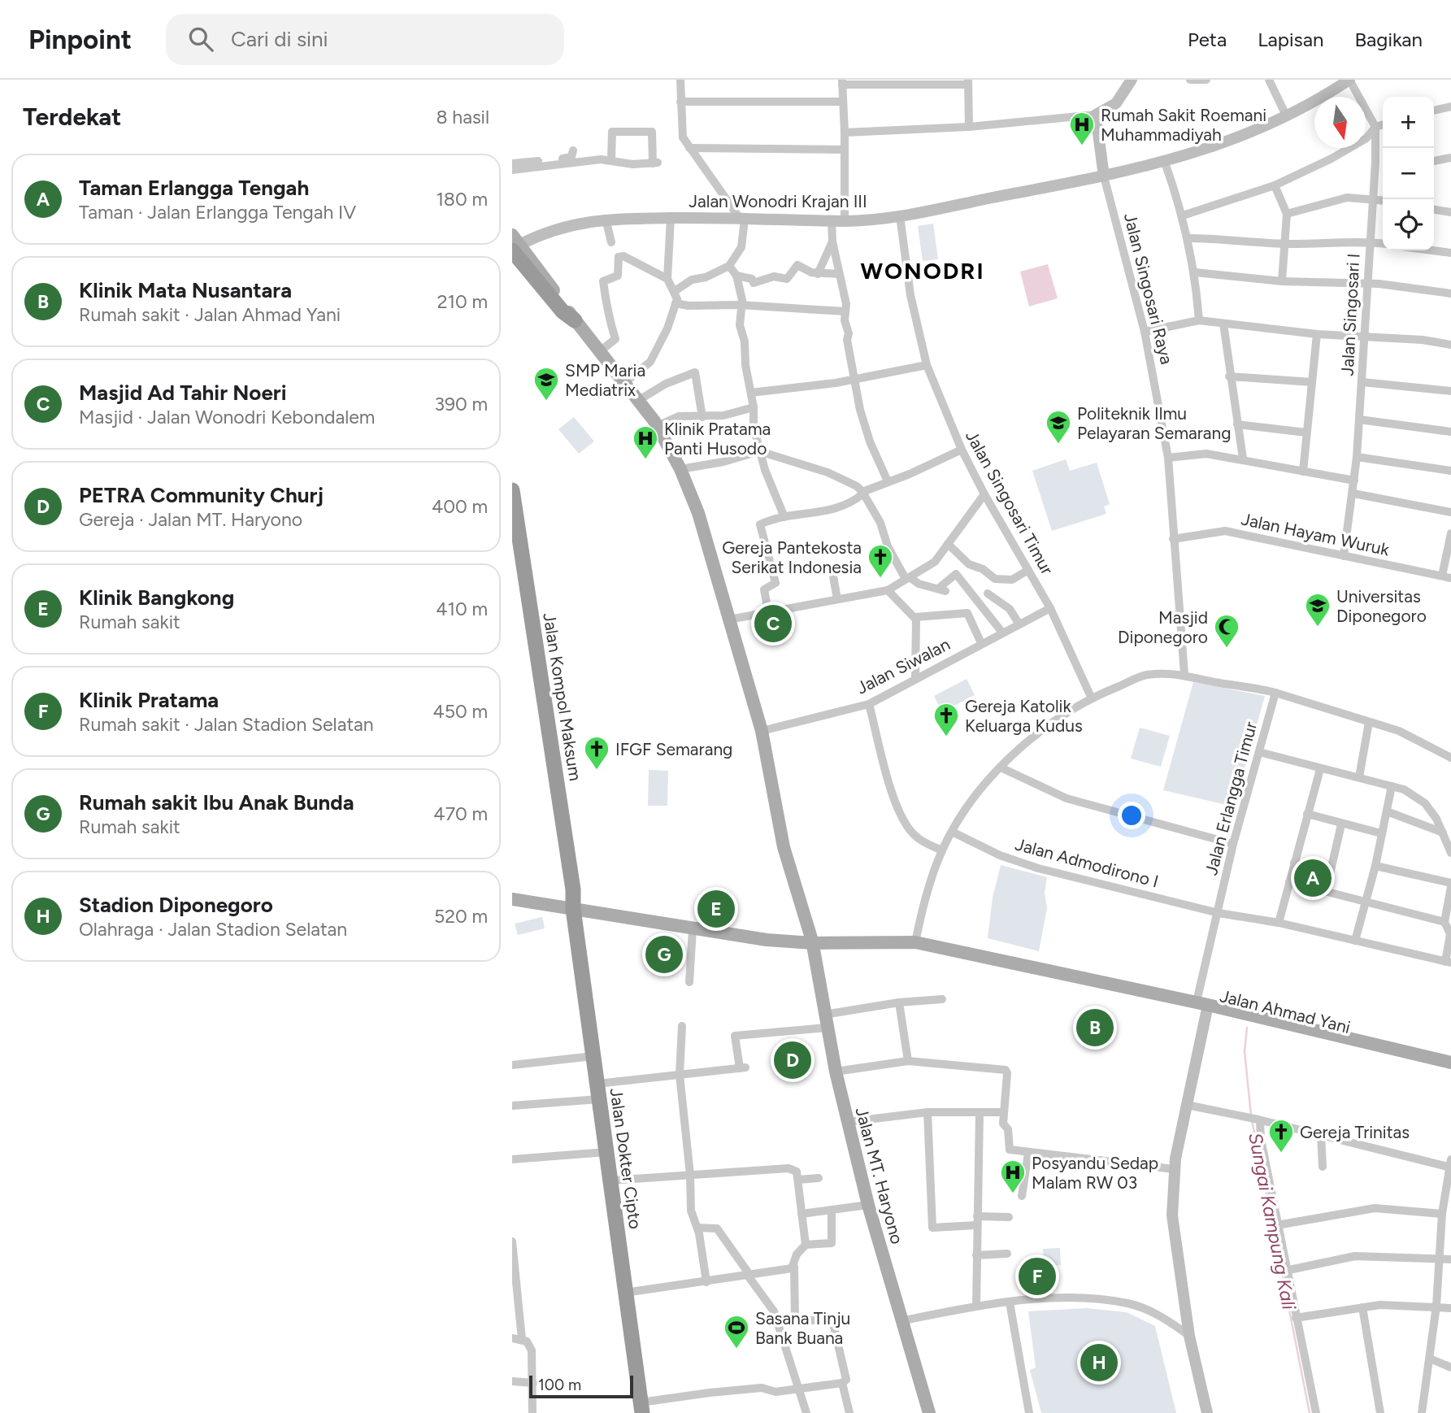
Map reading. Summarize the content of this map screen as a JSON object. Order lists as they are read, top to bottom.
{
  "streets": {
    "highway": ["Jalan Kompol Maksum", "Jalan Dokter Cipto"],
    "main road": ["Jalan Wonodri Krajan III", "Jalan Ahmad Yani", "Jalan MT. Haryono"],
    "street": [
      "Jalan Singosari Raya",
      "Jalan Singosari I",
      "Jalan Singosari Timur",
      "Jalan Hayam Wuruk",
      "Jalan Siwalan",
      "Jalan Erlangga Timur",
      "Jalan Admodirono I"
    ]
  },
  "crossings": [
    ["Jalan Wonodri Krajan III", "Jalan Singosari Raya"],
    ["Jalan Wonodri Krajan III", "Jalan Singosari Timur"],
    ["Jalan Singosari Raya", "Jalan Hayam Wuruk"],
    ["Jalan Singosari I", "Jalan Hayam Wuruk"],
    ["Jalan Singosari Timur", "Jalan Siwalan"],
    ["Jalan Siwalan", "Jalan MT. Haryono"],
    ["Jalan Kompol Maksum", "Jalan Ahmad Yani"],
    ["Jalan Kompol Maksum", "Jalan Dokter Cipto"],
    ["Jalan Erlangga Timur", "Jalan Admodirono I"],
    ["Jalan Erlangga Timur", "Jalan Ahmad Yani"],
    ["Jalan Ahmad Yani", "Jalan Dokter Cipto"],
    ["Jalan Ahmad Yani", "Jalan MT. Haryono"]
  ],
  "districts": ["WONODRI"],
  "water": ["Sungai Kampung Kali"],
  "places": {
    "hospital": ["Rumah Sakit Roemani Muhammadiyah", "Klinik Pratama Panti Husodo", "Posyandu Sedap Malam RW 03"],
    "school or university": ["SMP Maria Mediatrix", "Politeknik Ilmu Pelayaran Semarang", "Universitas Diponegoro"],
    "church": [
      "Gereja Pantekosta Serikat Indonesia",
      "Gereja Katolik Keluarga Kudus",
      "IFGF Semarang",
      "Gereja Trinitas"
    ],
    "mosque": ["Masjid Diponegoro"],
    "sports": ["Sasana Tinju Bank Buana"]
  },
  "scale_bar": "100 m",
  "north": "bottom",
  "page": {
    "header": "Pinpoint",
    "search": "Cari di sini",
    "nav": ["Peta", "Lapisan", "Bagikan"],
    "heading": ["Terdekat", "8 hasil"],
    "map_buttons": ["+", "−"],
    "list": [
      {
        "mark": "A",
        "name": "Taman Erlangga Tengah",
        "note": "Taman · Jalan Erlangga Tengah IV",
        "value": "180 m"
      },
      {
        "mark": "B",
        "name": "Klinik Mata Nusantara",
        "note": "Rumah sakit · Jalan Ahmad Yani",
        "value": "210 m"
      },
      {
        "mark": "C",
        "name": "Masjid Ad Tahir Noeri",
        "note": "Masjid · Jalan Wonodri Kebondalem",
        "value": "390 m"
      },
      {
        "mark": "D",
        "name": "PETRA Community Churj",
        "note": "Gereja · Jalan MT. Haryono",
        "value": "400 m"
      },
      {
        "mark": "E",
        "name": "Klinik Bangkong",
        "note": "Rumah sakit",
        "value": "410 m"
      },
      {
        "mark": "F",
        "name": "Klinik Pratama",
        "note": "Rumah sakit · Jalan Stadion Selatan",
        "value": "450 m"
      },
      {
        "mark": "G",
        "name": "Rumah sakit Ibu Anak Bunda",
        "note": "Rumah sakit",
        "value": "470 m"
      },
      {
        "mark": "H",
        "name": "Stadion Diponegoro",
        "note": "Olahraga · Jalan Stadion Selatan",
        "value": "520 m"
      }
    ],
    "pins": [
      "C",
      "A",
      "E",
      "G",
      "B",
      "D",
      "F",
      "H"
    ],
    "scale": "100 m"
  }
}
